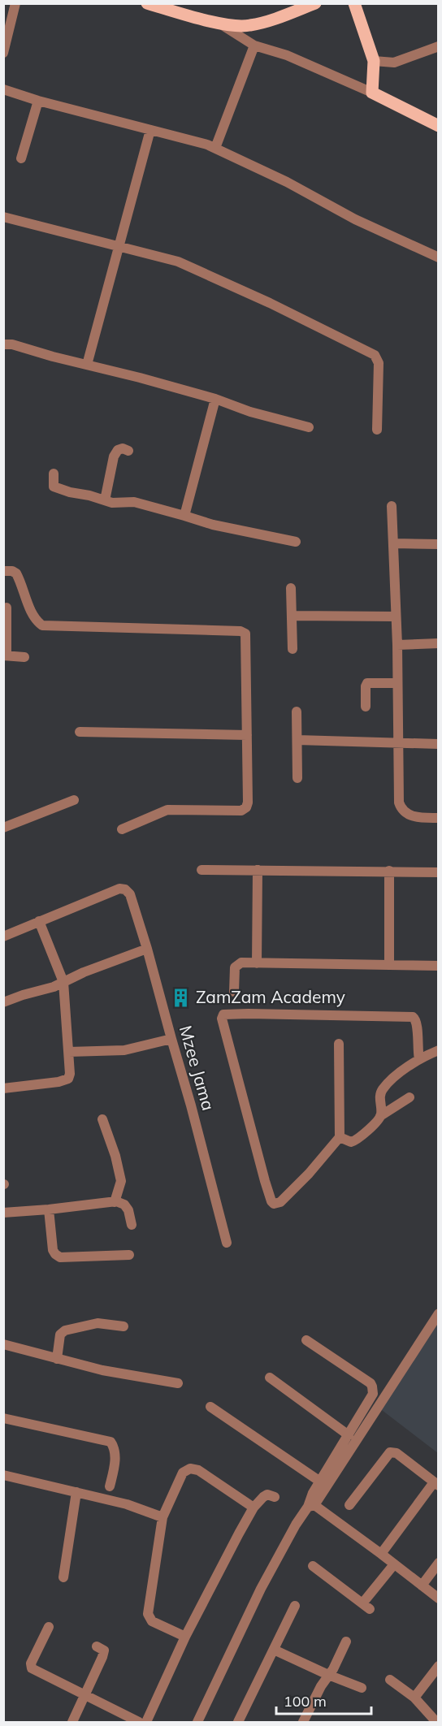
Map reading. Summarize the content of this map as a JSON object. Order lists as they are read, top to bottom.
{
  "streets": {
    "street": ["Mzee Jama"]
  },
  "places": {
    "building": ["ZamZam Academy"]
  },
  "scale_bar": "100 m"
}
